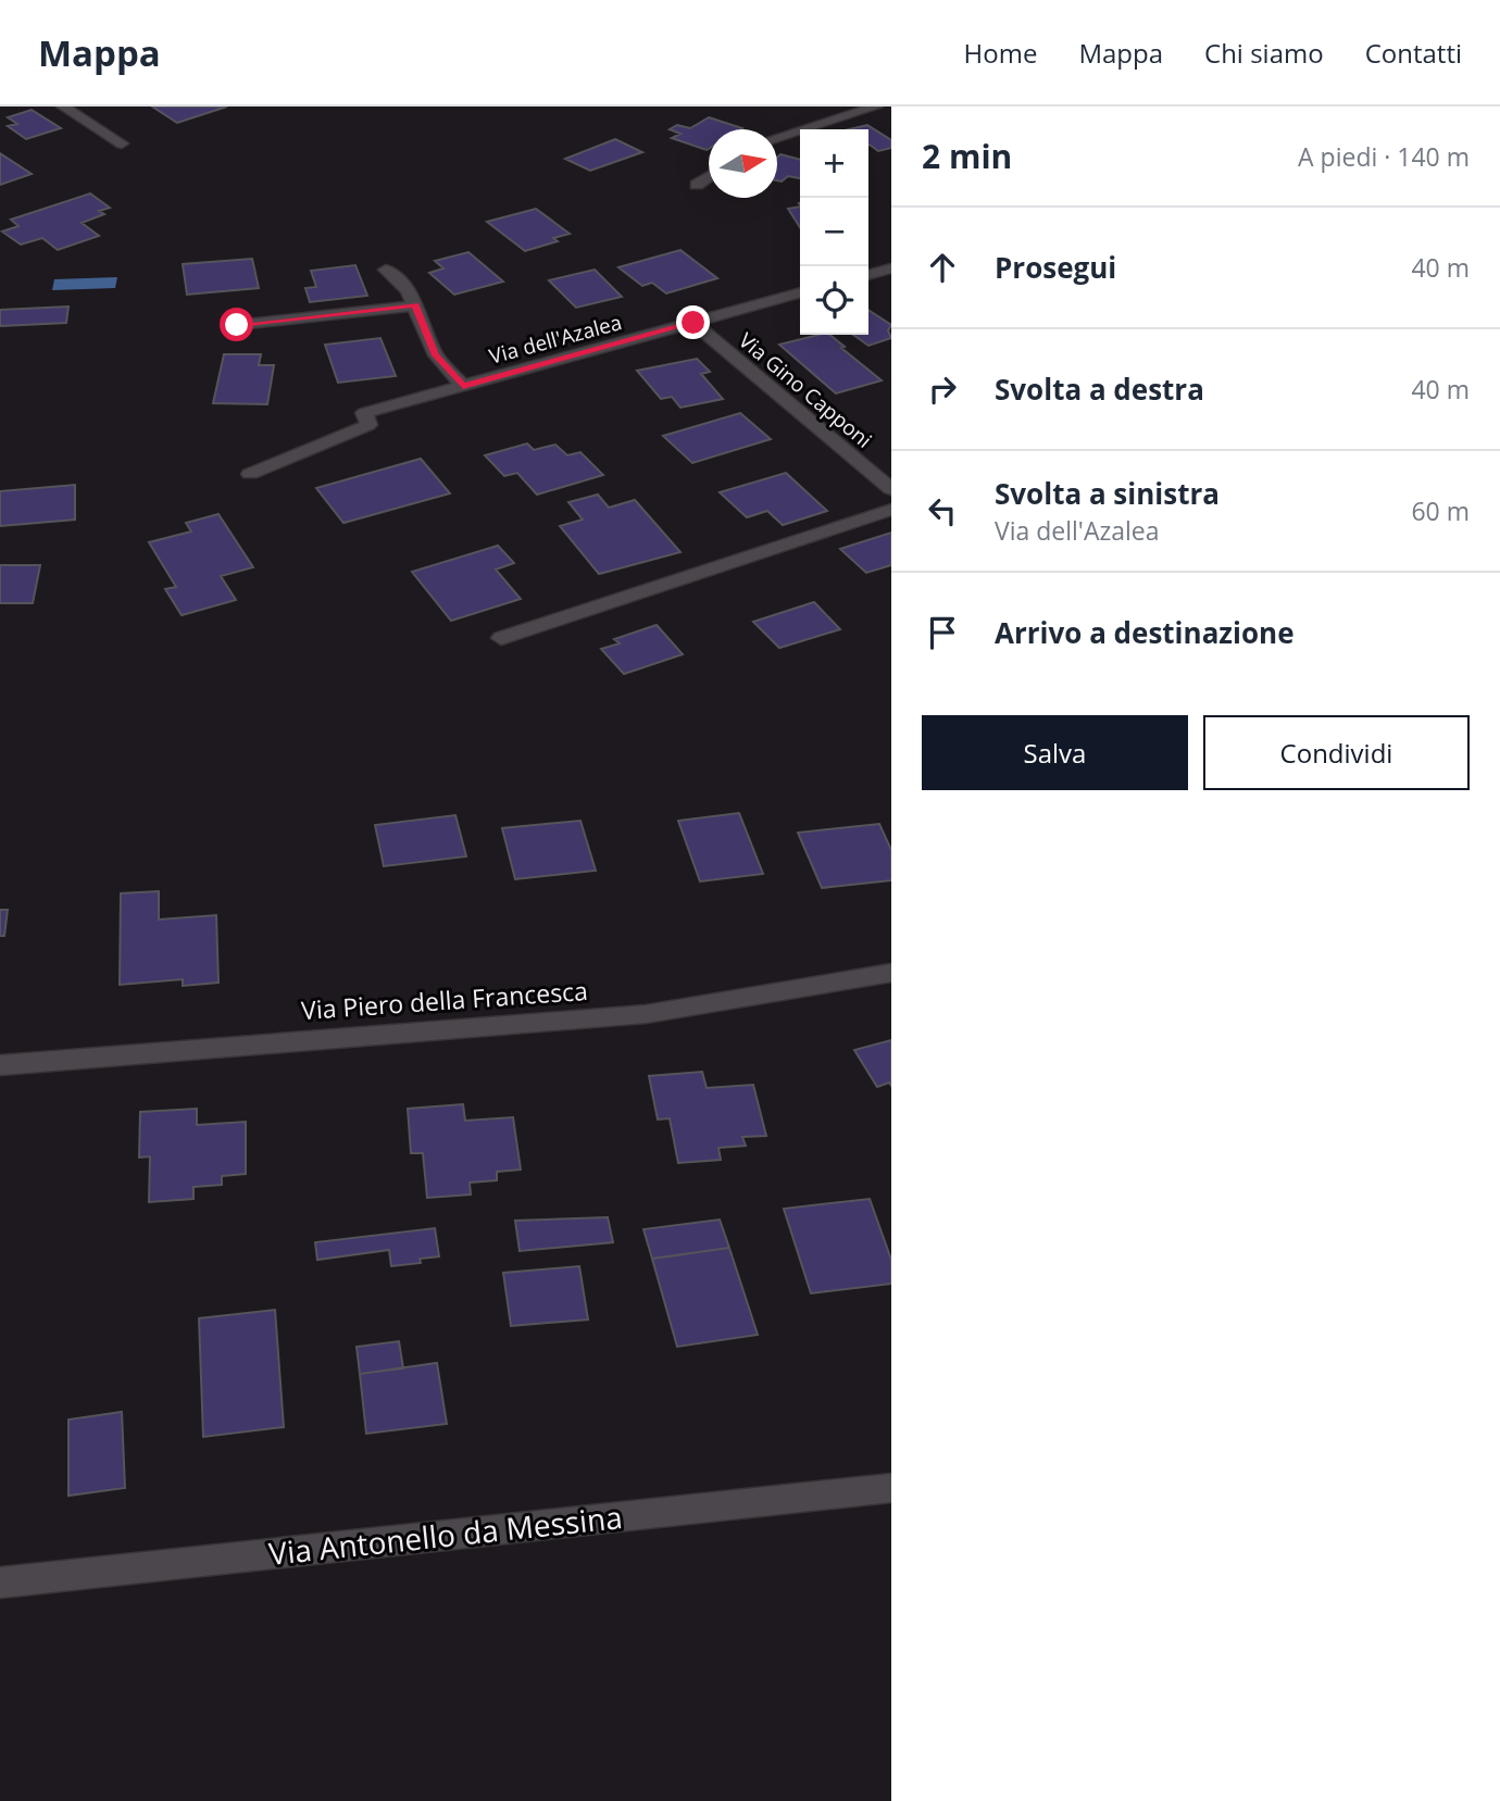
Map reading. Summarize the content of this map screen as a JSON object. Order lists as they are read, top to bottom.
{
  "streets": {
    "street": [
      "Via dell'Azalea",
      "Via Gino Capponi",
      "Via Piero della Francesca",
      "Via Antonello da Messina"
    ]
  },
  "crossings": [
    ["Via dell'Azalea", "Via Gino Capponi"]
  ],
  "north": "right",
  "page": {
    "header": "Mappa",
    "nav": [
      "Home",
      "Mappa",
      "Chi siamo",
      "Contatti"
    ],
    "heading": ["2 min", "A piedi · 140 m"],
    "map_buttons": ["+", "−"],
    "list": [
      ["Prosegui", "40 m"],
      ["Svolta a destra", "40 m"],
      ["Svolta a sinistra", "Via dell'Azalea", "60 m"],
      "Arrivo a destinazione"
    ],
    "buttons": ["Salva", "Condividi"]
  }
}
